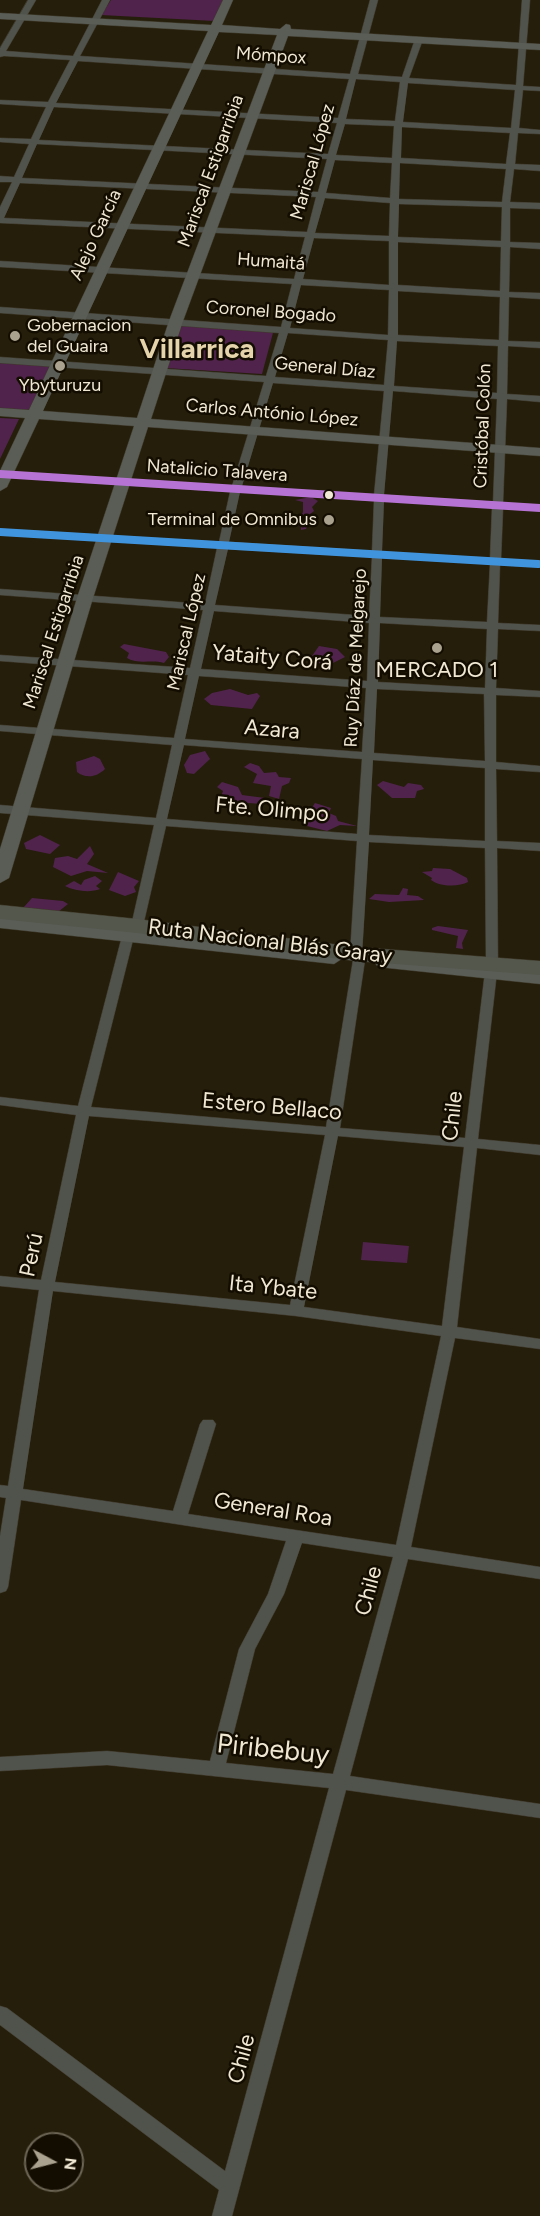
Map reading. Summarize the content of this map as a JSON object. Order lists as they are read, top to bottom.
{
  "streets": {
    "highway": ["Ruta Nacional Blás Garay"],
    "main road": ["Mariscal Estigarribia", "Alejo García", "Carlos António López"],
    "street": [
      "Mómpox",
      "Mariscal López",
      "Humaitá",
      "Coronel Bogado",
      "General Díaz",
      "Cristóbal Colón",
      "Natalicio Talavera",
      "Yataity Corá",
      "Ruy Díaz de Melgarejo",
      "Azara",
      "Fte. Olimpo",
      "Estero Bellaco",
      "Chile",
      "Perú",
      "Ita Ybate",
      "General Roa",
      "Piribebuy"
    ]
  },
  "crossings": [
    ["Mómpox", "Mariscal López"],
    ["Mómpox", "Mariscal Estigarribia"],
    ["Mómpox", "Alejo García"],
    ["Mómpox", "Cristóbal Colón"],
    ["Mómpox", "Ruy Díaz de Melgarejo"],
    ["Mariscal López", "Humaitá"],
    ["Mariscal López", "Coronel Bogado"],
    ["Mariscal López", "General Díaz"],
    ["Mariscal López", "Carlos António López"],
    ["Mariscal López", "Natalicio Talavera"],
    ["Mariscal López", "Yataity Corá"],
    ["Mariscal López", "Azara"],
    ["Mariscal López", "Fte. Olimpo"],
    ["Mariscal López", "Ruta Nacional Blás Garay"],
    ["Mariscal López", "Perú"],
    ["Mariscal Estigarribia", "Humaitá"],
    ["Mariscal Estigarribia", "Coronel Bogado"],
    ["Mariscal Estigarribia", "General Díaz"],
    ["Mariscal Estigarribia", "Carlos António López"],
    ["Mariscal Estigarribia", "Natalicio Talavera"],
    ["Mariscal Estigarribia", "Yataity Corá"],
    ["Mariscal Estigarribia", "Azara"],
    ["Mariscal Estigarribia", "Fte. Olimpo"],
    ["Alejo García", "Humaitá"],
    ["Alejo García", "Coronel Bogado"],
    ["Alejo García", "General Díaz"],
    ["Alejo García", "Carlos António López"],
    ["Alejo García", "Natalicio Talavera"],
    ["Humaitá", "Cristóbal Colón"],
    ["Humaitá", "Ruy Díaz de Melgarejo"],
    ["Coronel Bogado", "Cristóbal Colón"],
    ["Coronel Bogado", "Ruy Díaz de Melgarejo"],
    ["General Díaz", "Cristóbal Colón"],
    ["General Díaz", "Ruy Díaz de Melgarejo"],
    ["Carlos António López", "Cristóbal Colón"],
    ["Carlos António López", "Ruy Díaz de Melgarejo"],
    ["Cristóbal Colón", "Natalicio Talavera"],
    ["Cristóbal Colón", "Yataity Corá"],
    ["Cristóbal Colón", "Azara"],
    ["Cristóbal Colón", "Fte. Olimpo"],
    ["Cristóbal Colón", "Ruta Nacional Blás Garay"],
    ["Cristóbal Colón", "Chile"],
    ["Natalicio Talavera", "Ruy Díaz de Melgarejo"],
    ["Yataity Corá", "Ruy Díaz de Melgarejo"],
    ["Ruy Díaz de Melgarejo", "Azara"],
    ["Ruy Díaz de Melgarejo", "Fte. Olimpo"],
    ["Ruy Díaz de Melgarejo", "Ruta Nacional Blás Garay"],
    ["Ruy Díaz de Melgarejo", "Estero Bellaco"],
    ["Ruy Díaz de Melgarejo", "Ita Ybate"],
    ["Ruta Nacional Blás Garay", "Chile"],
    ["Ruta Nacional Blás Garay", "Perú"],
    ["Estero Bellaco", "Chile"],
    ["Estero Bellaco", "Perú"],
    ["Chile", "Ita Ybate"],
    ["Chile", "General Roa"],
    ["Chile", "Piribebuy"],
    ["Perú", "Ita Ybate"],
    ["Perú", "General Roa"]
  ],
  "districts": ["Villarrica"],
  "places": [
    "Gobernacion del Guaira",
    "Ybyturuzu",
    "Terminal de Omnibus",
    "MERCADO 1"
  ],
  "north": "right"
}
